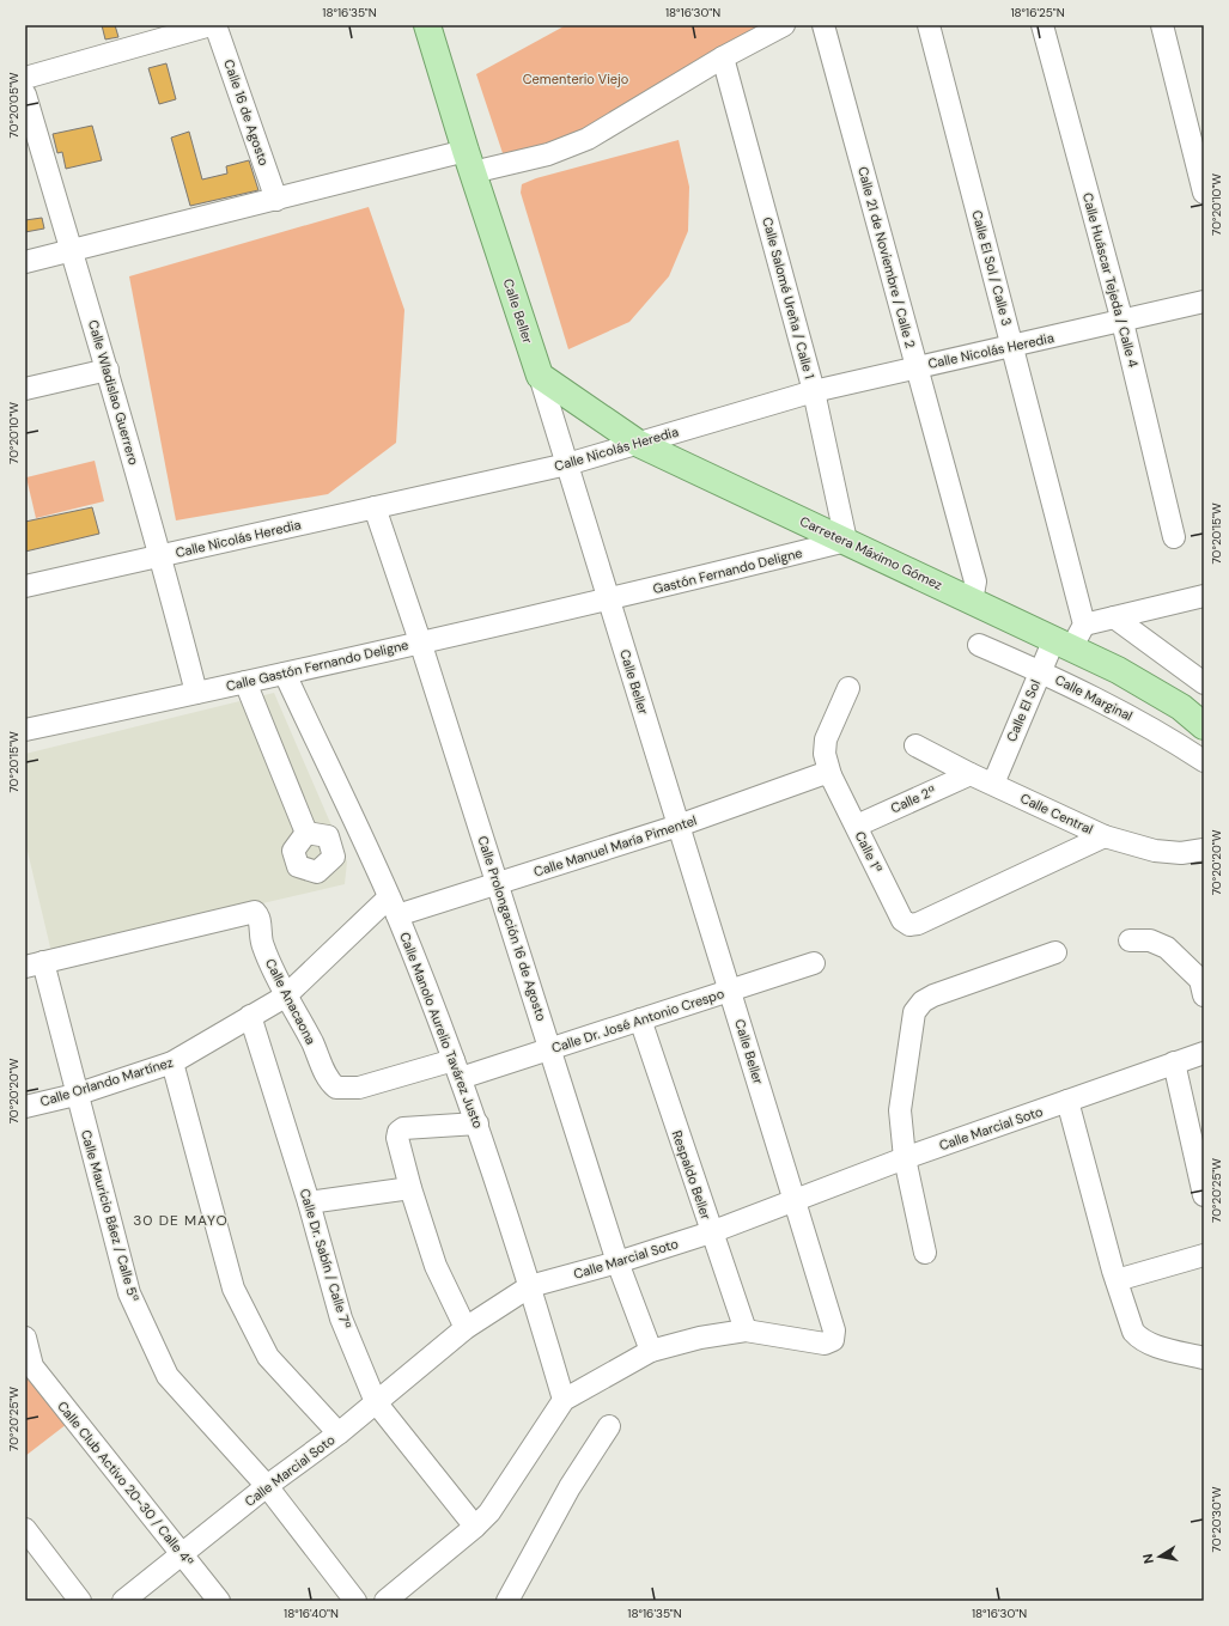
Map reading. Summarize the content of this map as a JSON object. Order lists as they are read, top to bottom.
{
  "streets": {
    "main road": ["Calle Beller", "Carretera Máximo Gómez"],
    "street": [
      "Calle 16 de Agosto",
      "Calle 21 de Noviembre / Calle 2",
      "Calle El Sol / Calle 3",
      "Calle Huáscar Tejeda / Calle 4",
      "Calle Salomé Ureña / Calle 1",
      "Calle Nicolás Heredia",
      "Calle Wladislao Guerrero",
      "Gastón Fernando Deligne",
      "Calle Gastón Fernando Deligne",
      "Calle Marginal",
      "Calle El Sol",
      "Calle 2ª",
      "Calle Central",
      "Calle Manuel María Pimentel",
      "Calle 1ª",
      "Calle Prolongación 16 de Agosto",
      "Calle Anacaona",
      "Calle Dr. José Antonio Crespo",
      "Calle Manolo Aurelio Tavárez Justo",
      "Calle Orlando Martínez",
      "Calle Marcial Soto",
      "Respaldo Beller",
      "Calle Mauricio Báez / Calle 5ª",
      "Calle Dr. Sabín / Calle 7ª",
      "Calle Club Activo 20-30 / Calle 4ª"
    ]
  },
  "crossings": [
    ["Calle 21 de Noviembre / Calle 2", "Calle Nicolás Heredia"],
    ["Calle 21 de Noviembre / Calle 2", "Carretera Máximo Gómez"],
    ["Calle El Sol / Calle 3", "Calle Nicolás Heredia"],
    ["Calle Huáscar Tejeda / Calle 4", "Calle Nicolás Heredia"],
    ["Calle Salomé Ureña / Calle 1", "Calle Nicolás Heredia"],
    ["Calle Salomé Ureña / Calle 1", "Carretera Máximo Gómez"],
    ["Calle Salomé Ureña / Calle 1", "Gastón Fernando Deligne"],
    ["Calle Beller", "Calle Nicolás Heredia"],
    ["Calle Beller", "Carretera Máximo Gómez"],
    ["Calle Beller", "Gastón Fernando Deligne"],
    ["Calle Beller", "Calle Gastón Fernando Deligne"],
    ["Calle Beller", "Calle Manuel María Pimentel"],
    ["Calle Beller", "Calle Dr. José Antonio Crespo"],
    ["Calle Beller", "Calle Marcial Soto"],
    ["Calle Beller", "Respaldo Beller"],
    ["Calle Nicolás Heredia", "Calle Wladislao Guerrero"],
    ["Calle Nicolás Heredia", "Carretera Máximo Gómez"],
    ["Calle Nicolás Heredia", "Calle Prolongación 16 de Agosto"],
    ["Calle Wladislao Guerrero", "Calle Gastón Fernando Deligne"],
    ["Carretera Máximo Gómez", "Gastón Fernando Deligne"],
    ["Carretera Máximo Gómez", "Calle El Sol"],
    ["Gastón Fernando Deligne", "Calle Gastón Fernando Deligne"],
    ["Calle Gastón Fernando Deligne", "Calle Prolongación 16 de Agosto"],
    ["Calle Gastón Fernando Deligne", "Calle Manolo Aurelio Tavárez Justo"],
    ["Calle Marginal", "Calle El Sol"],
    ["Calle El Sol", "Calle Central"],
    ["Calle 2ª", "Calle Central"],
    ["Calle 2ª", "Calle 1ª"],
    ["Calle Central", "Calle 1ª"],
    ["Calle Manuel María Pimentel", "Calle 1ª"],
    ["Calle Manuel María Pimentel", "Calle Prolongación 16 de Agosto"],
    ["Calle Manuel María Pimentel", "Calle Manolo Aurelio Tavárez Justo"],
    ["Calle Manuel María Pimentel", "Calle Orlando Martínez"],
    ["Calle Prolongación 16 de Agosto", "Calle Dr. José Antonio Crespo"],
    ["Calle Prolongación 16 de Agosto", "Calle Marcial Soto"],
    ["Calle Anacaona", "Calle Dr. José Antonio Crespo"],
    ["Calle Anacaona", "Calle Manolo Aurelio Tavárez Justo"],
    ["Calle Anacaona", "Calle Orlando Martínez"],
    ["Calle Anacaona", "Calle Mauricio Báez / Calle 5ª"],
    ["Calle Dr. José Antonio Crespo", "Calle Manolo Aurelio Tavárez Justo"],
    ["Calle Dr. José Antonio Crespo", "Respaldo Beller"],
    ["Calle Manolo Aurelio Tavárez Justo", "Calle Orlando Martínez"],
    ["Calle Manolo Aurelio Tavárez Justo", "Calle Marcial Soto"],
    ["Calle Orlando Martínez", "Calle Mauricio Báez / Calle 5ª"],
    ["Calle Orlando Martínez", "Calle Dr. Sabín / Calle 7ª"],
    ["Calle Marcial Soto", "Respaldo Beller"],
    ["Calle Marcial Soto", "Calle Mauricio Báez / Calle 5ª"],
    ["Calle Marcial Soto", "Calle Dr. Sabín / Calle 7ª"],
    ["Calle Marcial Soto", "Calle Club Activo 20-30 / Calle 4ª"]
  ],
  "districts": ["30 DE MAYO"],
  "parks": ["Cementerio Viejo"],
  "north": "left",
  "coordinates": [
    "18°16'35\"N",
    "18°16'30\"N",
    "18°16'25\"N",
    "70°20'05\"W",
    "70°20'10\"W",
    "70°20'15\"W",
    "70°20'20\"W",
    "70°20'25\"W",
    "70°20'30\"W",
    "18°16'40\"N"
  ]
}
